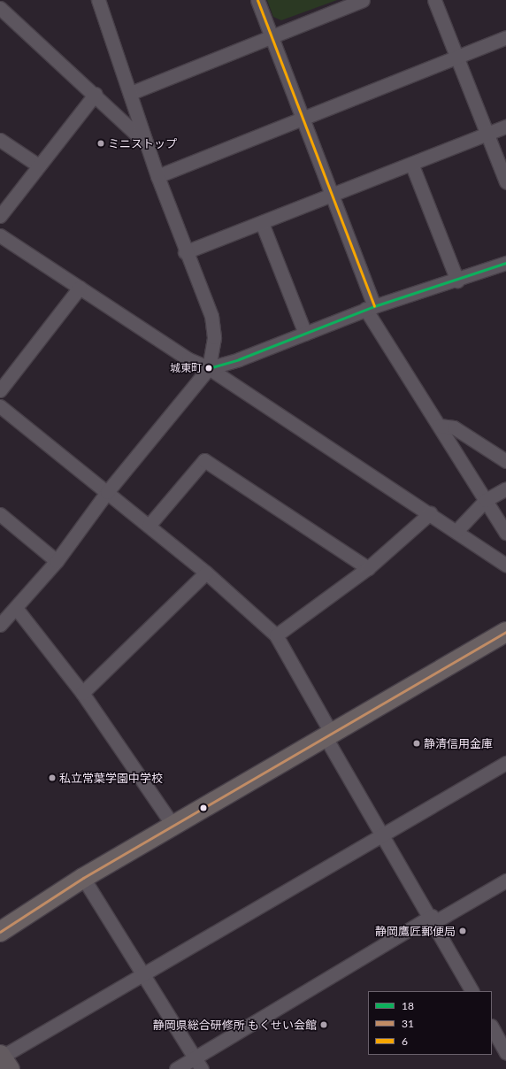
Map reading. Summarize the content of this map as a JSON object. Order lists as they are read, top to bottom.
{
  "places": [
    "ミニストップ",
    "城東町",
    "静清信用金庫",
    "私立常葉学園中学校",
    "静岡鷹匠郵便局",
    "静岡県総合研修所 もくせい会館"
  ],
  "lines": ["transit line 6", "transit line 18", "transit line 31"],
  "legend": ["18", "31", "6"]
}
